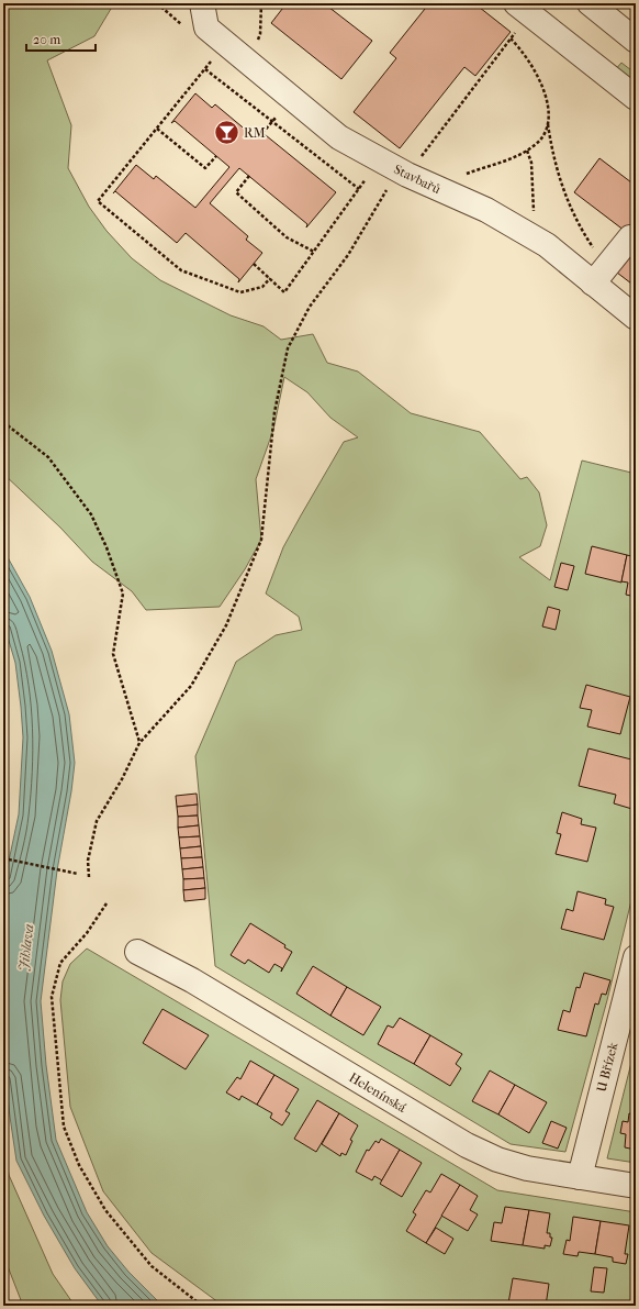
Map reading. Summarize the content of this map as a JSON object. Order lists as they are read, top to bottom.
{
  "streets": {
    "street": ["Stavbařů", "U Břízek", "Helenínská"]
  },
  "crossings": [
    ["U Břízek", "Helenínská"]
  ],
  "water": ["Jihlava"],
  "places": {
    "bar": ["RM"]
  },
  "scale_bar": "20 m"
}
